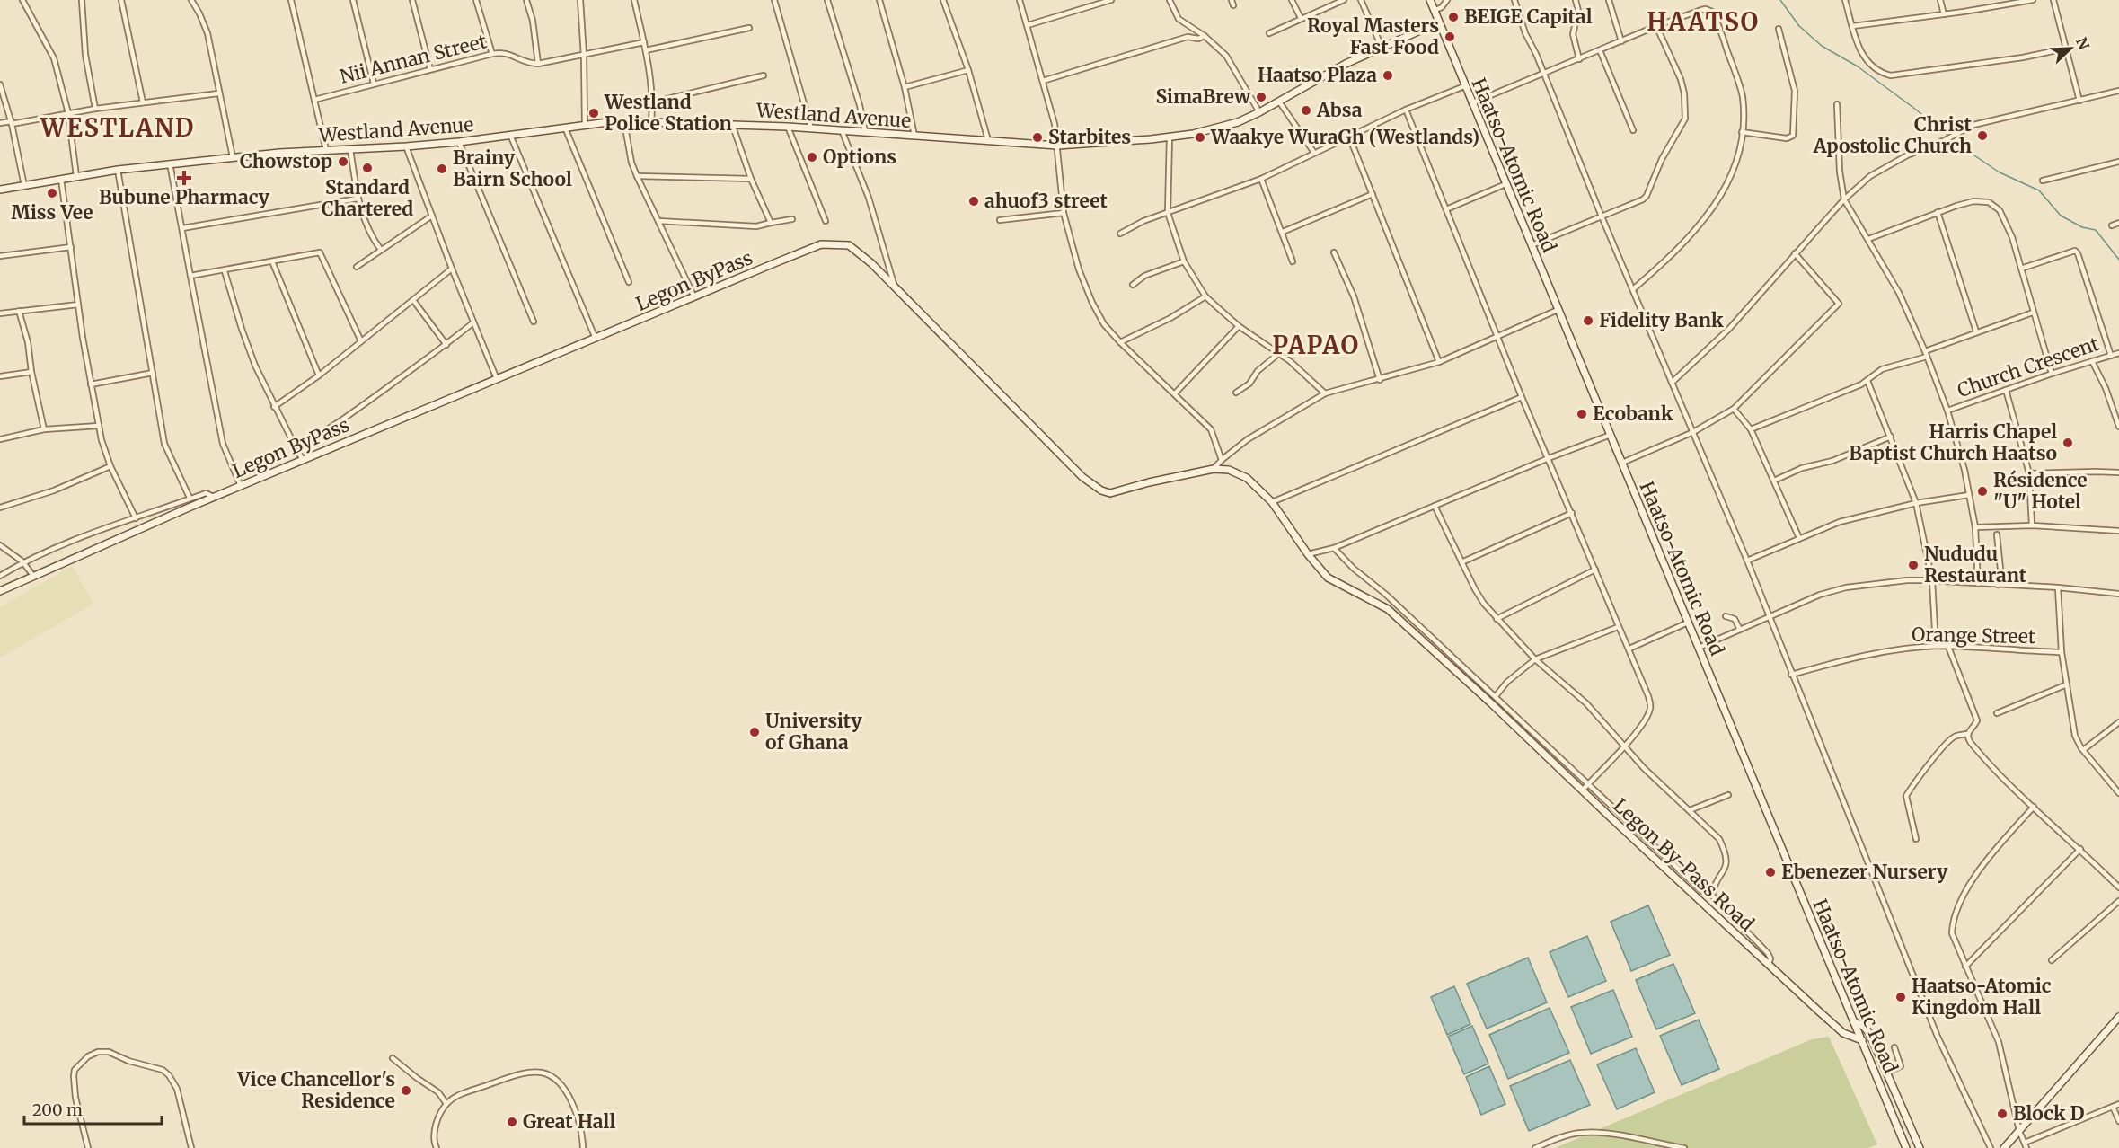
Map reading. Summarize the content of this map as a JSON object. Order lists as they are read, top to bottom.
{
  "streets": {
    "street": [
      "Nii Annan Street",
      "Westland Avenue",
      "Haatso-Atomic Road",
      "Legon ByPass",
      "Church Crescent",
      "Orange Street",
      "Legon By-Pass Road"
    ]
  },
  "crossings": [
    ["Westland Avenue", "Haatso-Atomic Road"],
    ["Haatso-Atomic Road", "Legon By-Pass Road"],
    ["Legon ByPass", "Legon By-Pass Road"]
  ],
  "districts": ["HAATSO", "WESTLAND", "PAPAO"],
  "places": {
    "other": [
      "BEIGE Capital",
      "Royal Masters Fast Food",
      "Haatso Plaza",
      "SimaBrew",
      "Absa",
      "Westland Police Station",
      "Christ Apostolic Church",
      "Starbites",
      "Waakye WuraGh (Westlands)",
      "Options",
      "Chowstop",
      "Standard Chartered",
      "Brainy Bairn School",
      "Miss Vee",
      "ahuof3 street",
      "Fidelity Bank",
      "Ecobank",
      "Harris Chapel Baptist Church Haatso",
      "Résidence \"U\" Hotel",
      "Nududu Restaurant",
      "University of Ghana",
      "Ebenezer Nursery",
      "Haatso-Atomic Kingdom Hall",
      "Vice Chancellor's Residence",
      "Block D",
      "Great Hall"
    ],
    "health": ["Bubune Pharmacy"]
  },
  "scale_bar": "200 m",
  "north": "top right"
}
